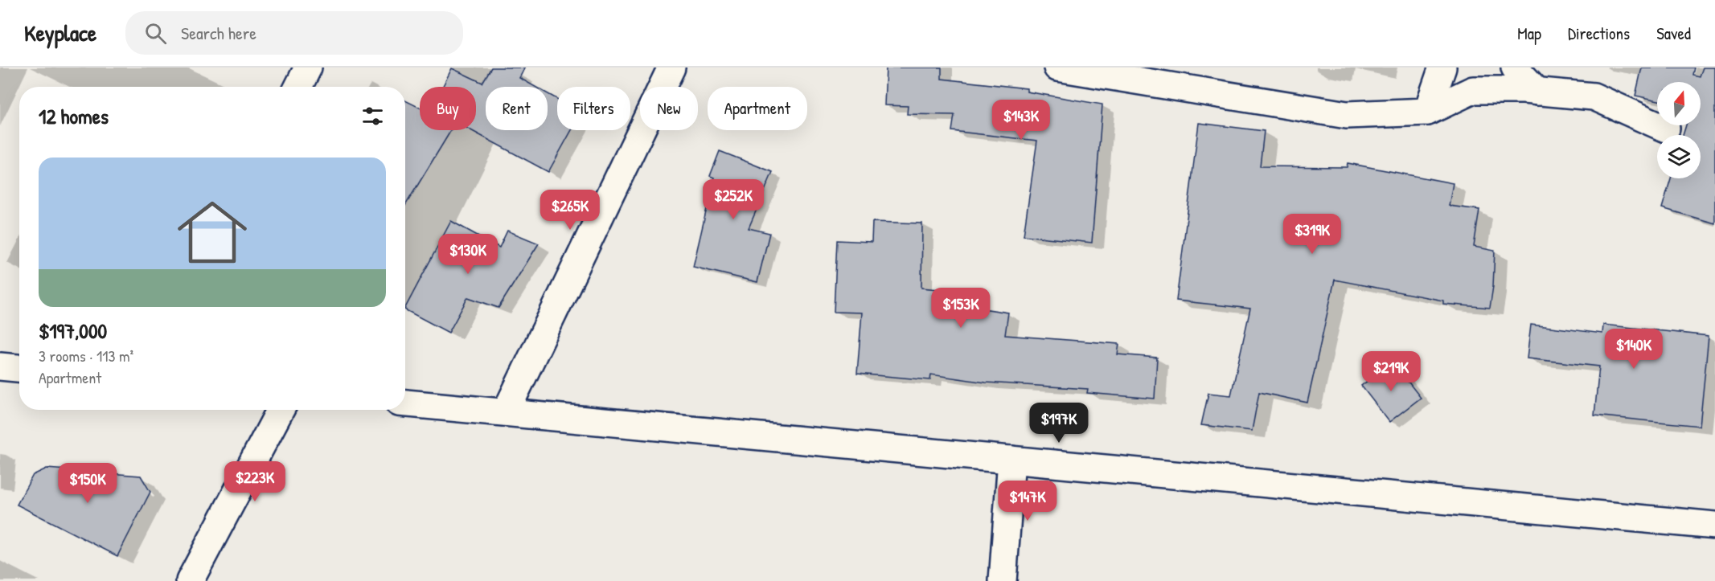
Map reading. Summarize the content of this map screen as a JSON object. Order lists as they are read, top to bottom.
{
  "north": "top",
  "page": {
    "header": "Keyplace",
    "search": "Search here",
    "nav": ["Map", "Directions", "Saved"],
    "chip": [
      "Buy",
      "Rent",
      "Filters",
      "New",
      "Apartment"
    ],
    "heading": "12 homes",
    "price": [
      "$143K",
      "$252K",
      "$265K",
      "$319K",
      "$130K",
      "$153K",
      "$140K",
      "$219K",
      "$197K",
      "$223K",
      "$150K",
      "$147K"
    ],
    "list": [
      {
        "name": "$197,000",
        "note": "3 rooms · 113 m² · Apartment"
      }
    ]
  }
}
